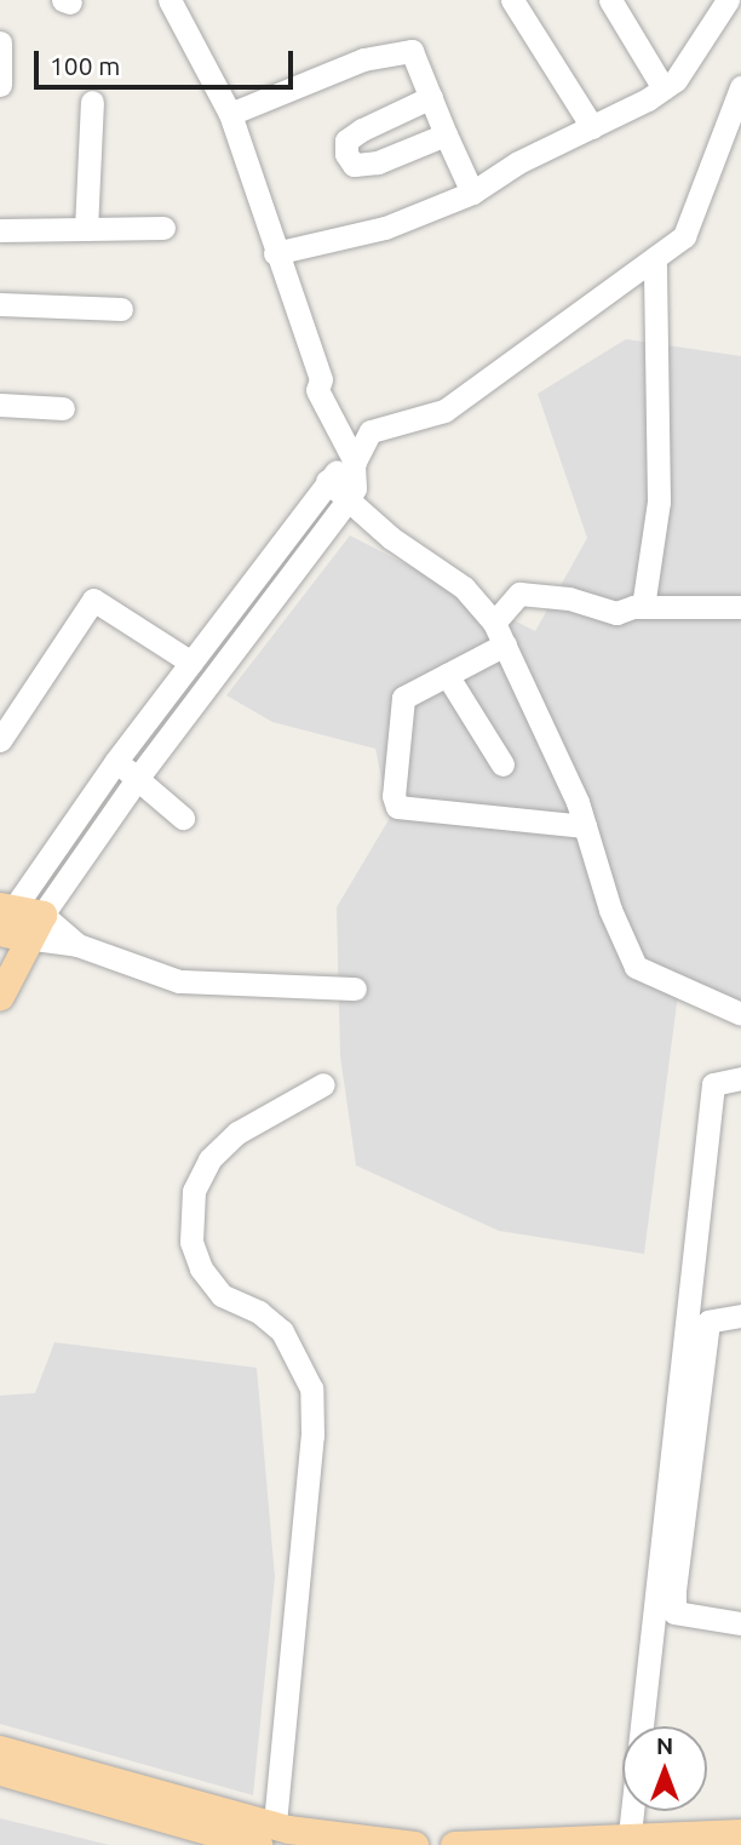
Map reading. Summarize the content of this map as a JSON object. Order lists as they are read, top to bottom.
{
  "scale_bar": "100 m",
  "north": "top"
}
